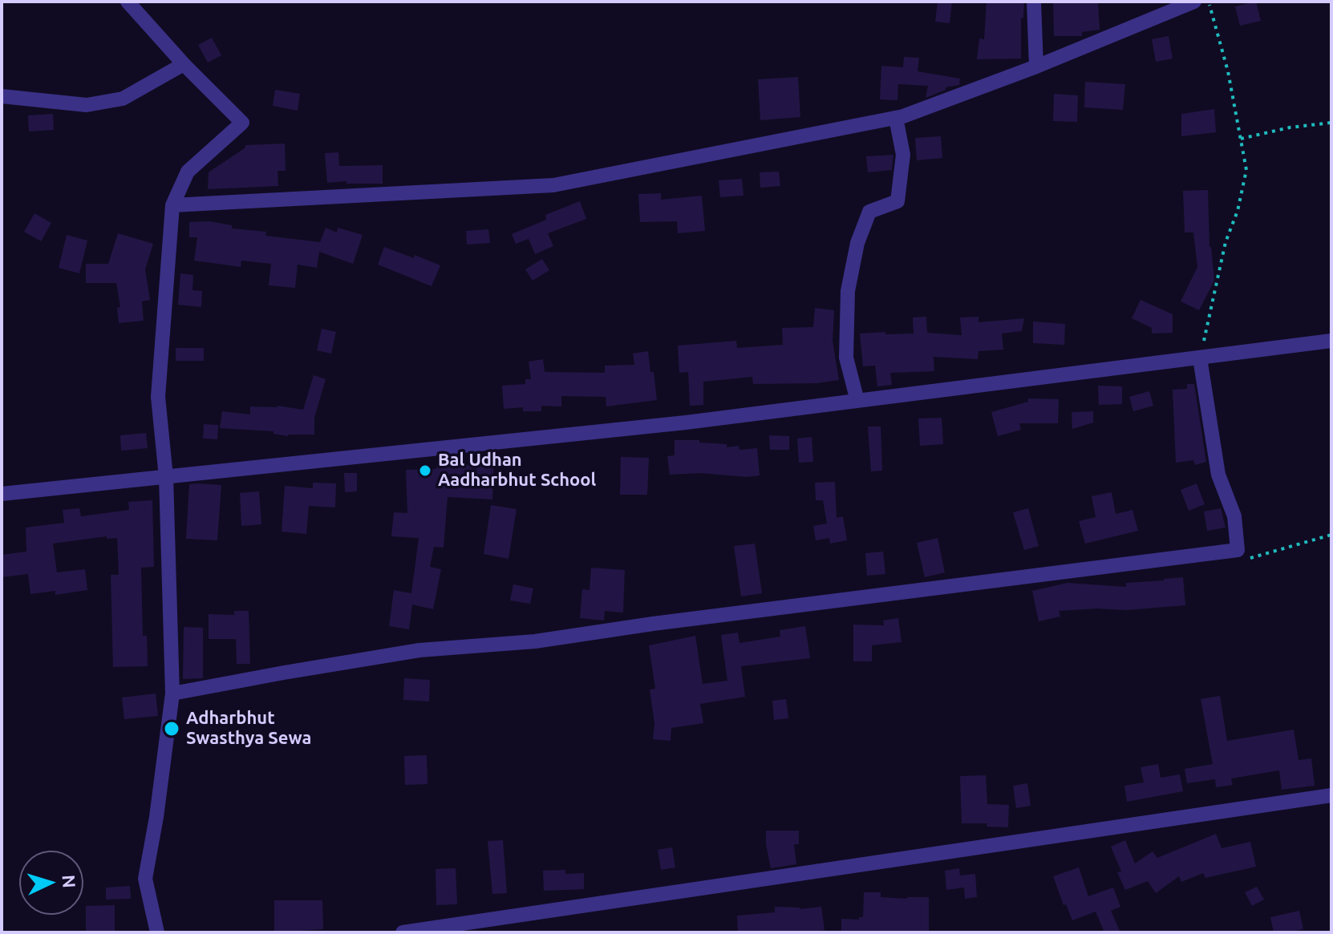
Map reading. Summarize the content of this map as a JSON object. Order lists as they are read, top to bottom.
{
  "places": ["Bal Udhan Aadharbhut School", "Adharbhut Swasthya Sewa"],
  "north": "right"
}
